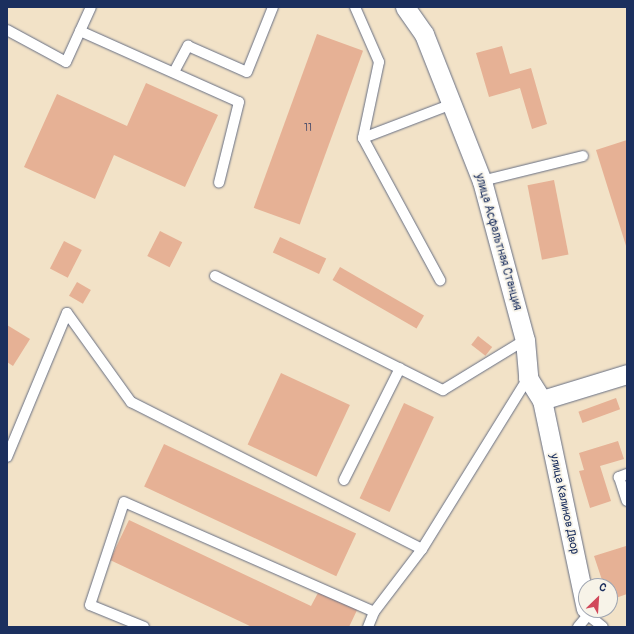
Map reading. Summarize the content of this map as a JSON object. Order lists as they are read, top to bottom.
{
  "streets": {
    "street": ["улица Асфальтная Станция", "улица Калинов Двор"]
  },
  "crossings": [
    ["улица Асфальтная Станция", "улица Калинов Двор"]
  ],
  "house_numbers": ["11"],
  "north": "top right"
}
